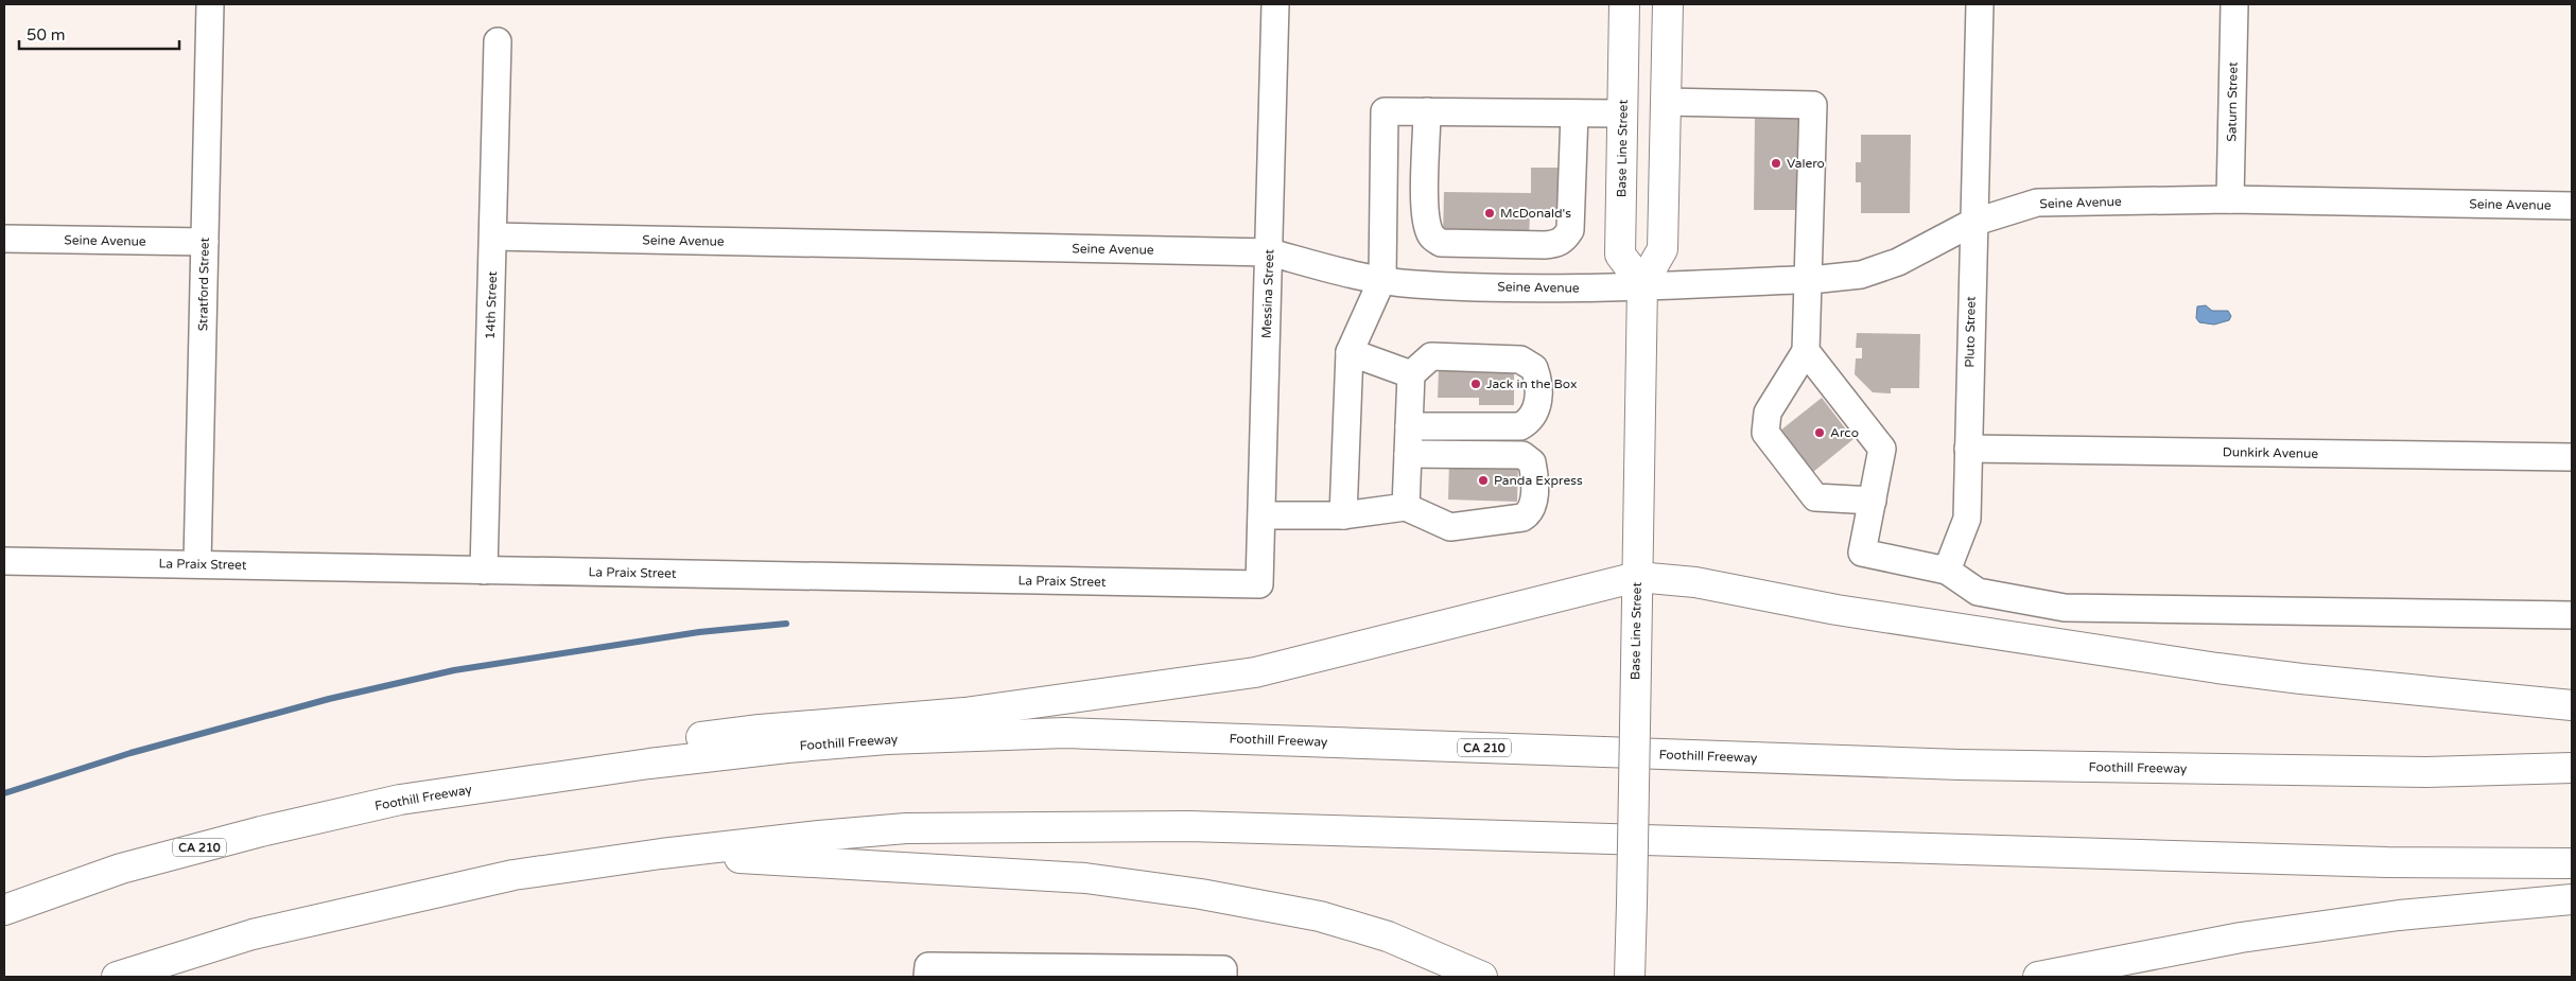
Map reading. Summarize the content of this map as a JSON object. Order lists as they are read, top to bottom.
{
  "streets": {
    "main road": ["Base Line Street", "Foothill Freeway", "CA 210"],
    "street": [
      "Saturn Street",
      "Seine Avenue",
      "Stratford Street",
      "Messina Street",
      "14th Street",
      "Pluto Street",
      "Dunkirk Avenue",
      "La Praix Street"
    ]
  },
  "crossings": [
    ["Saturn Street", "Seine Avenue"],
    ["Base Line Street", "Seine Avenue"],
    ["Seine Avenue", "Stratford Street"],
    ["Seine Avenue", "Messina Street"],
    ["Seine Avenue", "14th Street"],
    ["Seine Avenue", "Pluto Street"],
    ["Stratford Street", "La Praix Street"],
    ["Messina Street", "La Praix Street"],
    ["14th Street", "La Praix Street"],
    ["Pluto Street", "Dunkirk Avenue"]
  ],
  "places": [
    "Valero",
    "McDonald's",
    "Jack in the Box",
    "Arco",
    "Panda Express"
  ],
  "scale_bar": "50 m"
}
